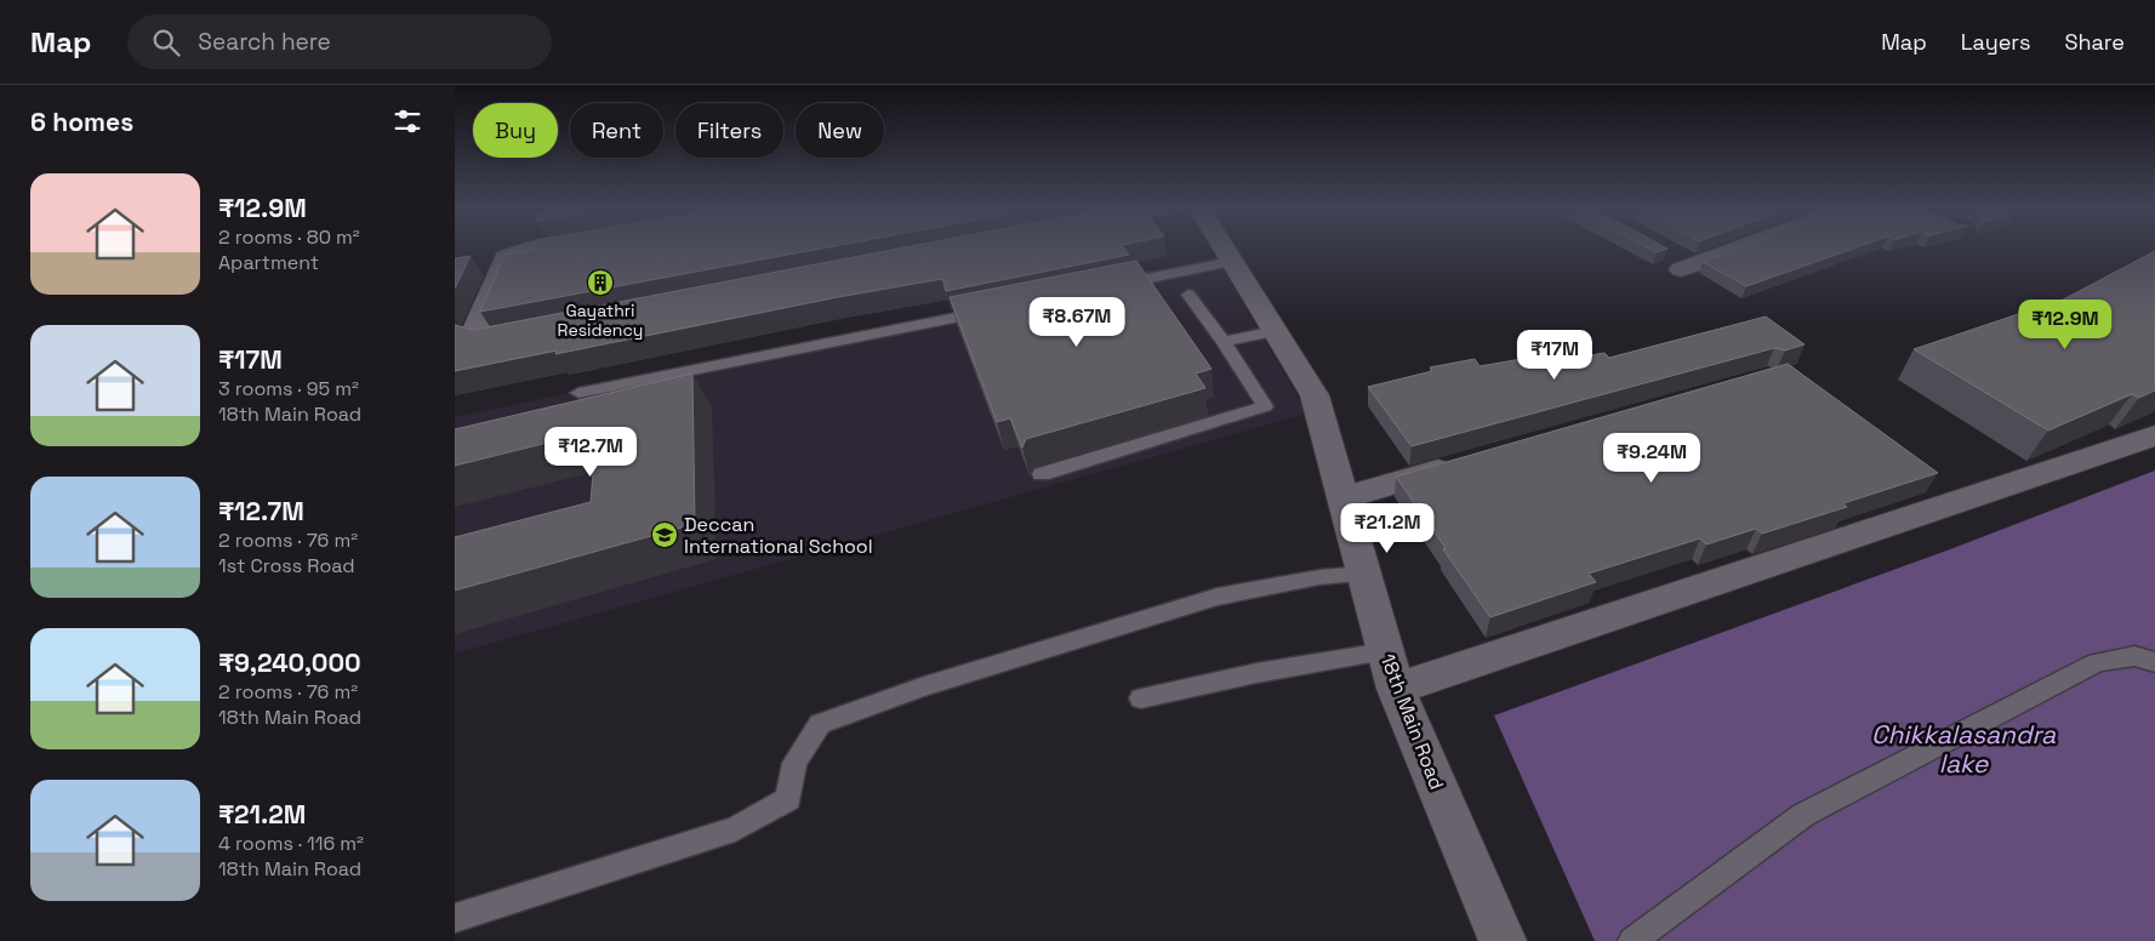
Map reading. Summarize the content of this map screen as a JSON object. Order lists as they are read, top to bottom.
{
  "streets": {
    "street": ["18th Main Road"]
  },
  "water": ["Chikkalasandra lake"],
  "places": {
    "building": ["Gayathri Residency"],
    "school or university": ["Deccan International School"]
  },
  "page": {
    "header": "Map",
    "search": "Search here",
    "nav": ["Map", "Layers", "Share"],
    "heading": "6 homes",
    "chip": [
      "Buy",
      "Rent",
      "Filters",
      "New"
    ],
    "list": [
      {
        "name": "₹12.9M",
        "note": "2 rooms · 80 m² · Apartment"
      },
      {
        "name": "₹17M",
        "note": "3 rooms · 95 m² · 18th Main Road"
      },
      {
        "name": "₹12.7M",
        "note": "2 rooms · 76 m² · 1st Cross Road"
      },
      {
        "name": "₹9,240,000",
        "note": "2 rooms · 76 m² · 18th Main Road"
      },
      {
        "name": "₹21.2M",
        "note": "4 rooms · 116 m² · 18th Main Road"
      }
    ],
    "price": [
      "₹8.67M",
      "₹12.9M",
      "₹17M",
      "₹12.7M",
      "₹9.24M",
      "₹21.2M"
    ]
  }
}
